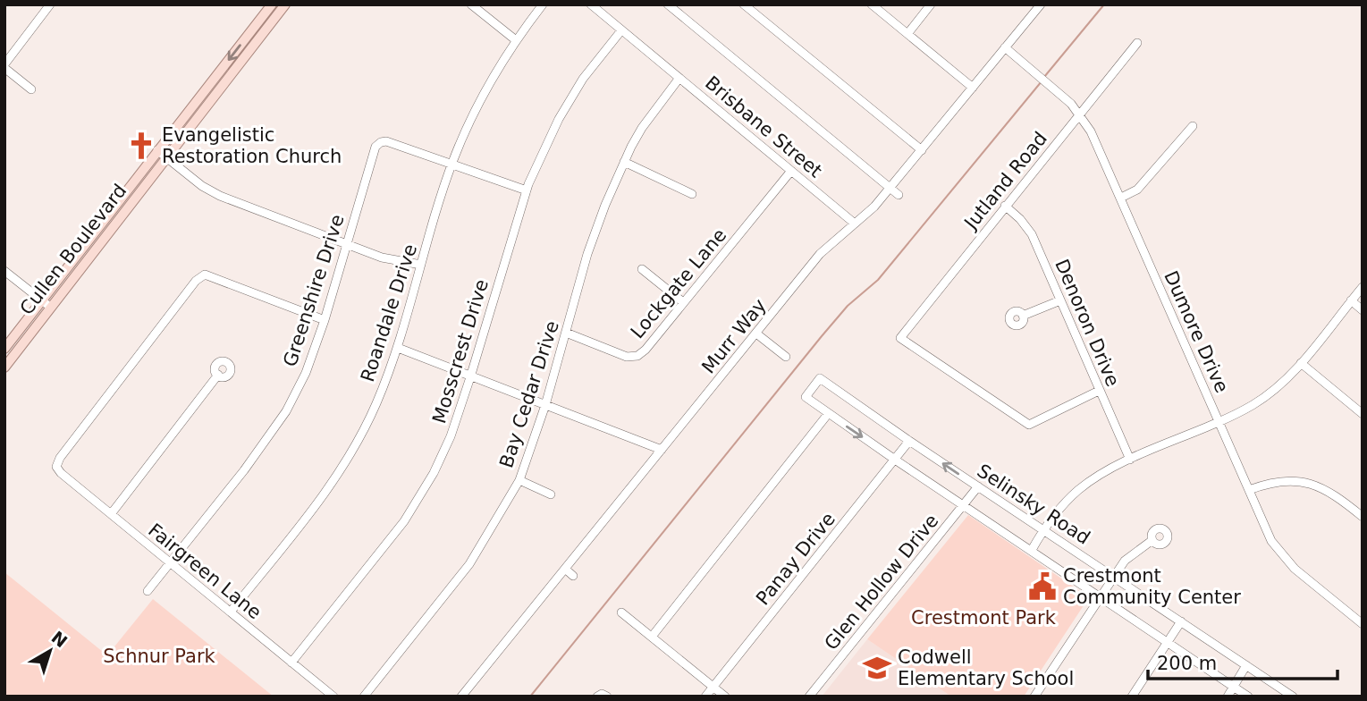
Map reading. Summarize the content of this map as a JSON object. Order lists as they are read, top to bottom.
{
  "streets": {
    "main road": ["Cullen Boulevard"],
    "street": [
      "Brisbane Street",
      "Jutland Road",
      "Lockgate Lane",
      "Greenshire Drive",
      "Roandale Drive",
      "Denoron Drive",
      "Dumore Drive",
      "Murr Way",
      "Mosscrest Drive",
      "Bay Cedar Drive",
      "Selinsky Road",
      "Panay Drive",
      "Fairgreen Lane",
      "Glen Hollow Drive"
    ]
  },
  "crossings": [
    ["Brisbane Street", "Lockgate Lane"],
    ["Brisbane Street", "Murr Way"],
    ["Brisbane Street", "Mosscrest Drive"],
    ["Brisbane Street", "Bay Cedar Drive"],
    ["Jutland Road", "Denoron Drive"],
    ["Jutland Road", "Dumore Drive"],
    ["Lockgate Lane", "Bay Cedar Drive"],
    ["Greenshire Drive", "Roandale Drive"],
    ["Greenshire Drive", "Fairgreen Lane"],
    ["Roandale Drive", "Fairgreen Lane"],
    ["Dumore Drive", "Murr Way"],
    ["Mosscrest Drive", "Fairgreen Lane"],
    ["Selinsky Road", "Panay Drive"],
    ["Selinsky Road", "Glen Hollow Drive"]
  ],
  "parks": ["Crestmont Park", "Schnur Park"],
  "places": {
    "church": ["Evangelistic Restoration Church"],
    "public building": ["Crestmont Community Center"],
    "school or university": ["Codwell Elementary School"]
  },
  "scale_bar": "200 m",
  "north": "top right"
}
